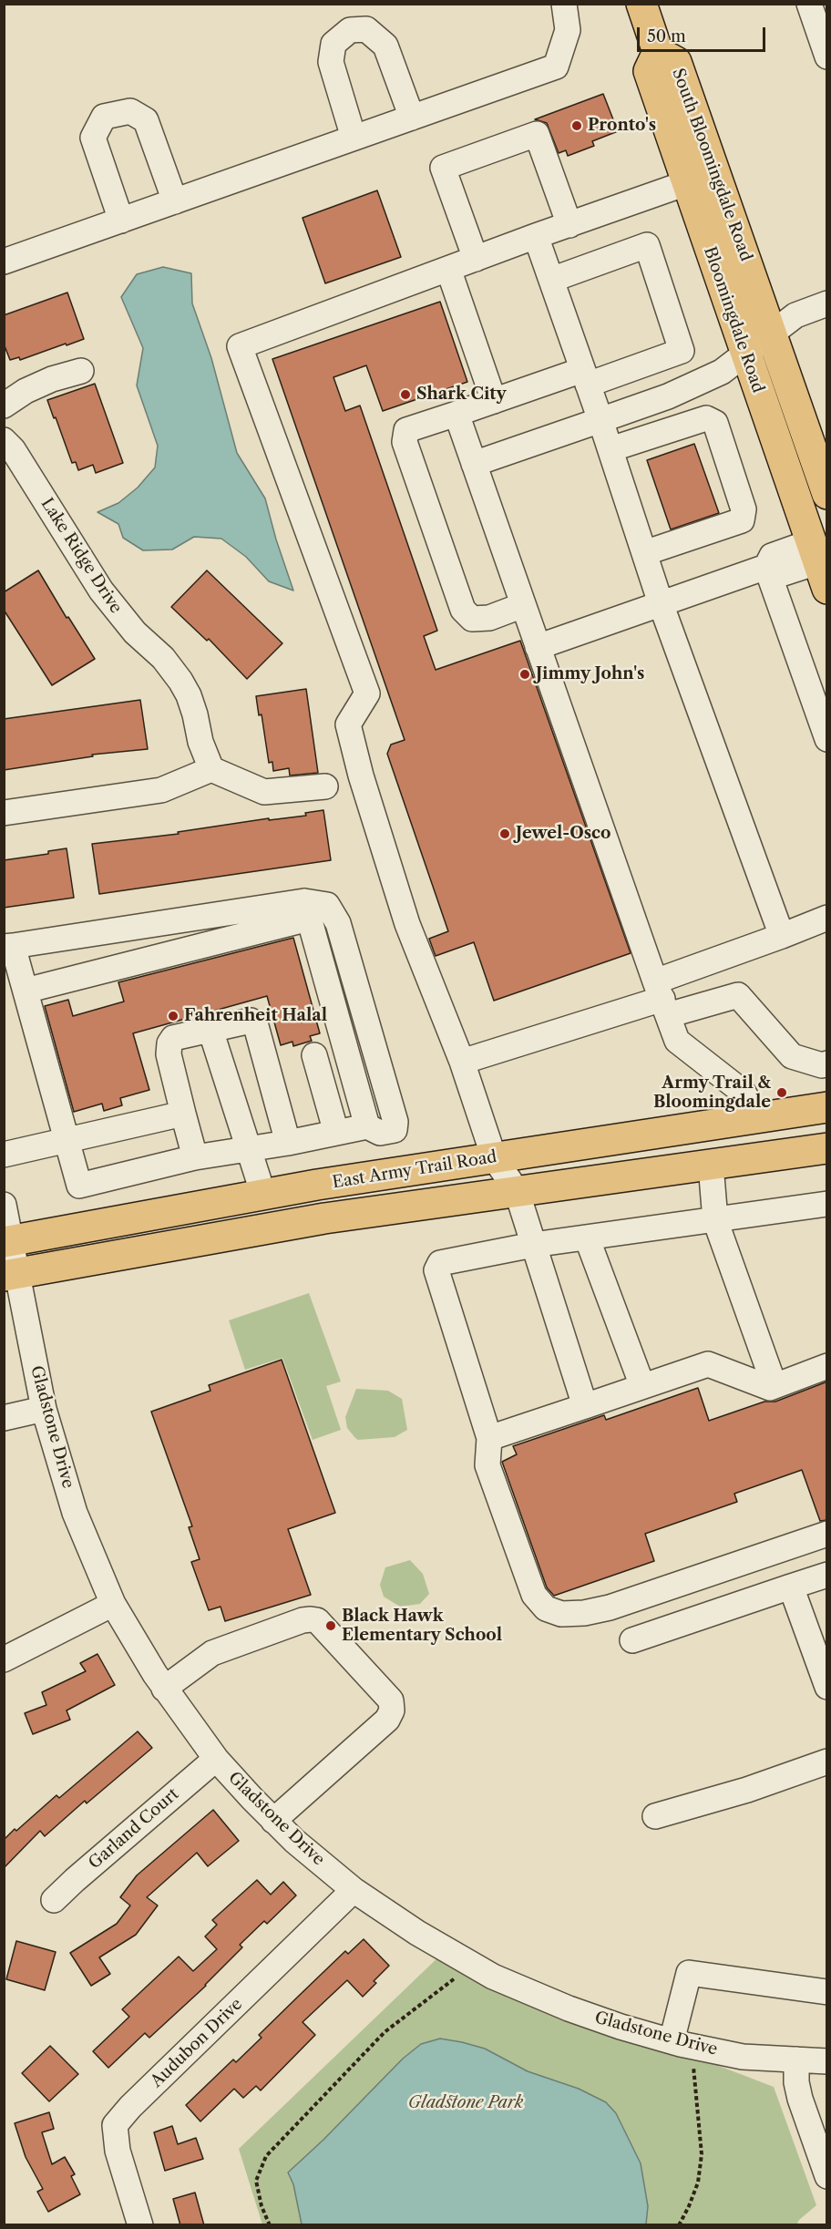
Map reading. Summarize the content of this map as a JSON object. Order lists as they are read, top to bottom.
{
  "streets": {
    "main road": ["South Bloomingdale Road", "Bloomingdale Road", "East Army Trail Road"],
    "street": [
      "Lake Ridge Drive",
      "Gladstone Drive",
      "Garland Court",
      "Audubon Drive"
    ]
  },
  "crossings": [
    ["South Bloomingdale Road", "Bloomingdale Road"],
    ["East Army Trail Road", "Gladstone Drive"],
    ["Gladstone Drive", "Garland Court"],
    ["Gladstone Drive", "Audubon Drive"]
  ],
  "parks": ["Gladstone Park"],
  "places": [
    "Pronto's",
    "Shark City",
    "Jimmy John's",
    "Jewel-Osco",
    "Fahrenheit Halal",
    "Army Trail & Bloomingdale",
    "Black Hawk Elementary School"
  ],
  "scale_bar": "50 m"
}
